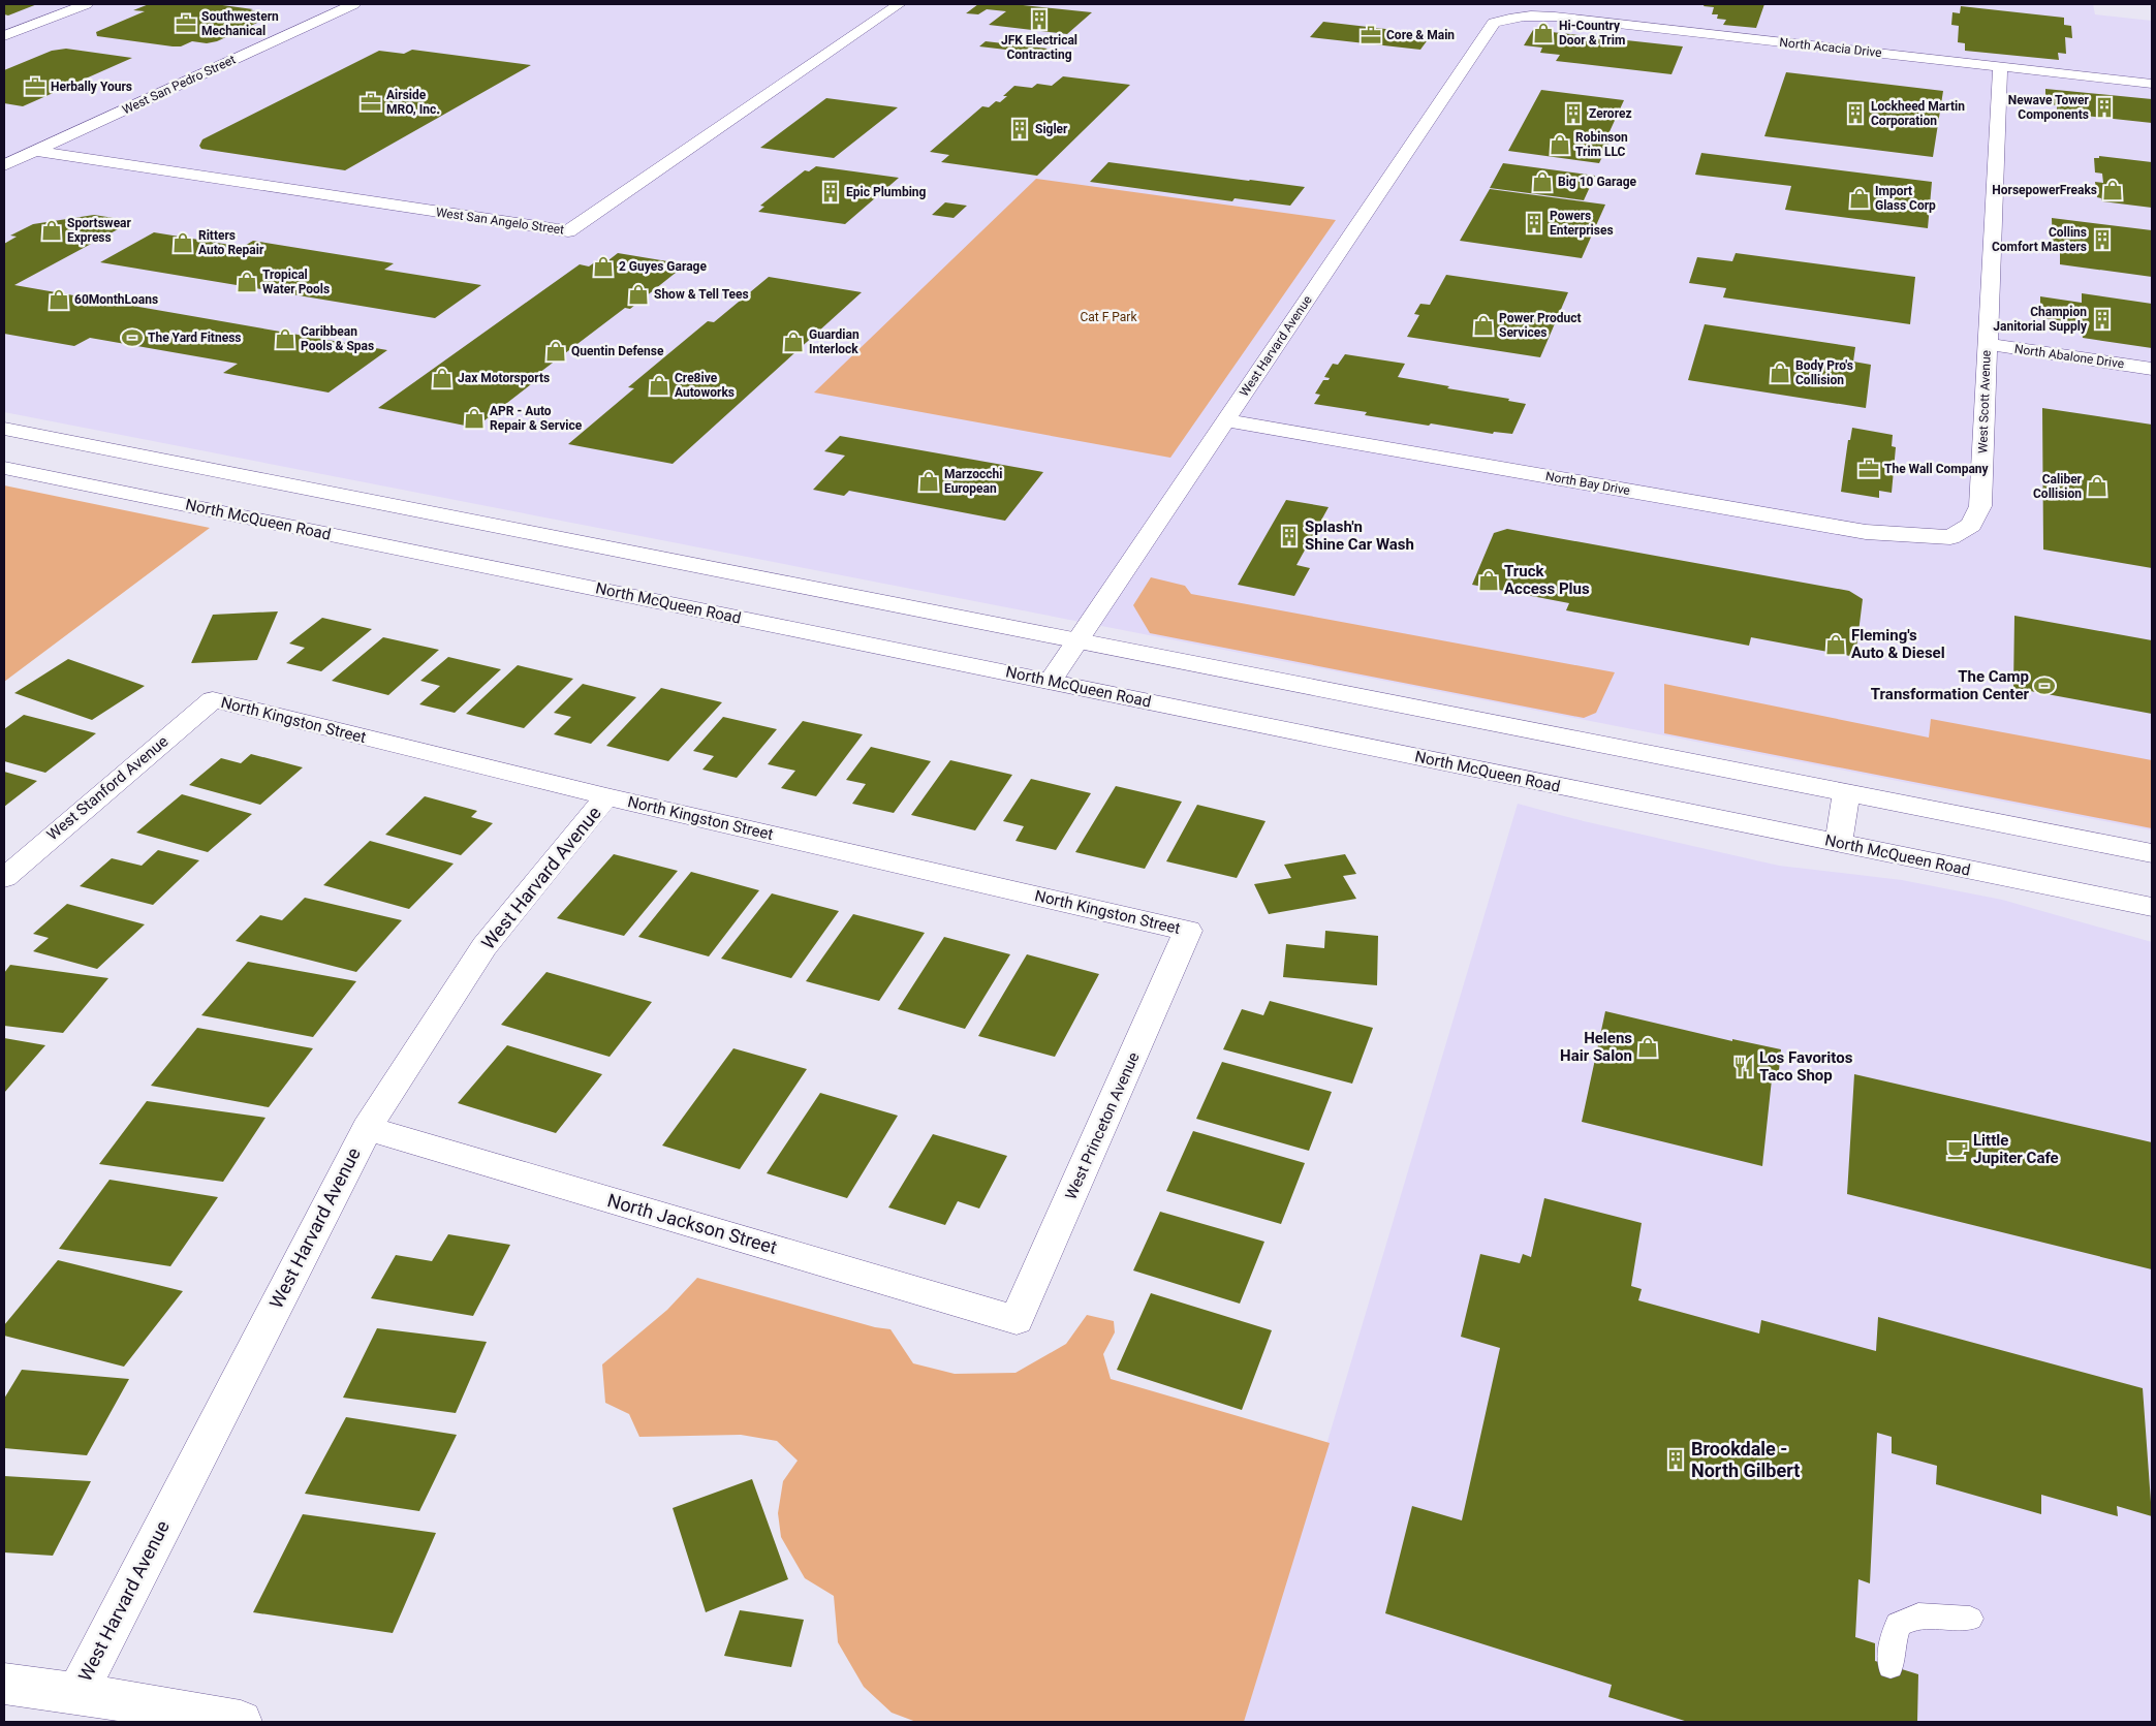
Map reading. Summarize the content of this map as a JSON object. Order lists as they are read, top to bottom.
{
  "streets": {
    "street": [
      "North Acacia Drive",
      "West San Pedro Street",
      "West San Angelo Street",
      "West Harvard Avenue",
      "North Abalone Drive",
      "West Scott Avenue",
      "North Bay Drive",
      "North McQueen Road",
      "North Kingston Street",
      "West Stanford Avenue",
      "West Princeton Avenue",
      "North Jackson Street"
    ]
  },
  "crossings": [
    ["North Acacia Drive", "West Harvard Avenue"],
    ["North Acacia Drive", "West Scott Avenue"],
    ["West San Pedro Street", "West San Angelo Street"],
    ["West Harvard Avenue", "North Bay Drive"],
    ["West Harvard Avenue", "North McQueen Road"],
    ["West Harvard Avenue", "North Kingston Street"],
    ["West Harvard Avenue", "North Jackson Street"],
    ["North Abalone Drive", "West Scott Avenue"],
    ["West Scott Avenue", "North Bay Drive"],
    ["North Kingston Street", "West Stanford Avenue"],
    ["North Kingston Street", "West Princeton Avenue"],
    ["West Princeton Avenue", "North Jackson Street"]
  ],
  "parks": ["Cat F Park"],
  "places": {
    "building": [
      "JFK Electrical Contracting",
      "Newave Tower Components",
      "Zerorez",
      "Lockheed Martin Corporation",
      "Sigler",
      "Epic Plumbing",
      "Powers Enterprises",
      "Collins Comfort Masters",
      "Champion Janitorial Supply",
      "Splash'n Shine Car Wash",
      "Brookdale - North Gilbert"
    ],
    "office": [
      "Southwestern Mechanical",
      "Core & Main",
      "Herbally Yours",
      "Airside MRO, Inc.",
      "The Wall Company"
    ],
    "shop": [
      "Hi-Country Door & Trim",
      "Robinson Trim LLC",
      "Big 10 Garage",
      "HorsepowerFreaks",
      "Import Glass Corp",
      "Sportswear Express",
      "Ritters Auto Repair",
      "2 Guyes Garage",
      "Tropical Water Pools",
      "Show & Tell Tees",
      "60MonthLoans",
      "Power Product Services",
      "Caribbean Pools & Spas",
      "Guardian Interlock",
      "Quentin Defense",
      "Body Pro's Collision",
      "Jax Motorsports",
      "Cre8ive Autoworks",
      "APR - Auto Repair & Service",
      "Marzocchi European",
      "Caliber Collision",
      "Truck Access Plus",
      "Fleming's Auto & Diesel",
      "Helens Hair Salon"
    ],
    "sports": ["The Yard Fitness", "The Camp Transformation Center"],
    "restaurant": ["Los Favoritos Taco Shop"],
    "cafe": ["Little Jupiter Cafe"]
  }
}
